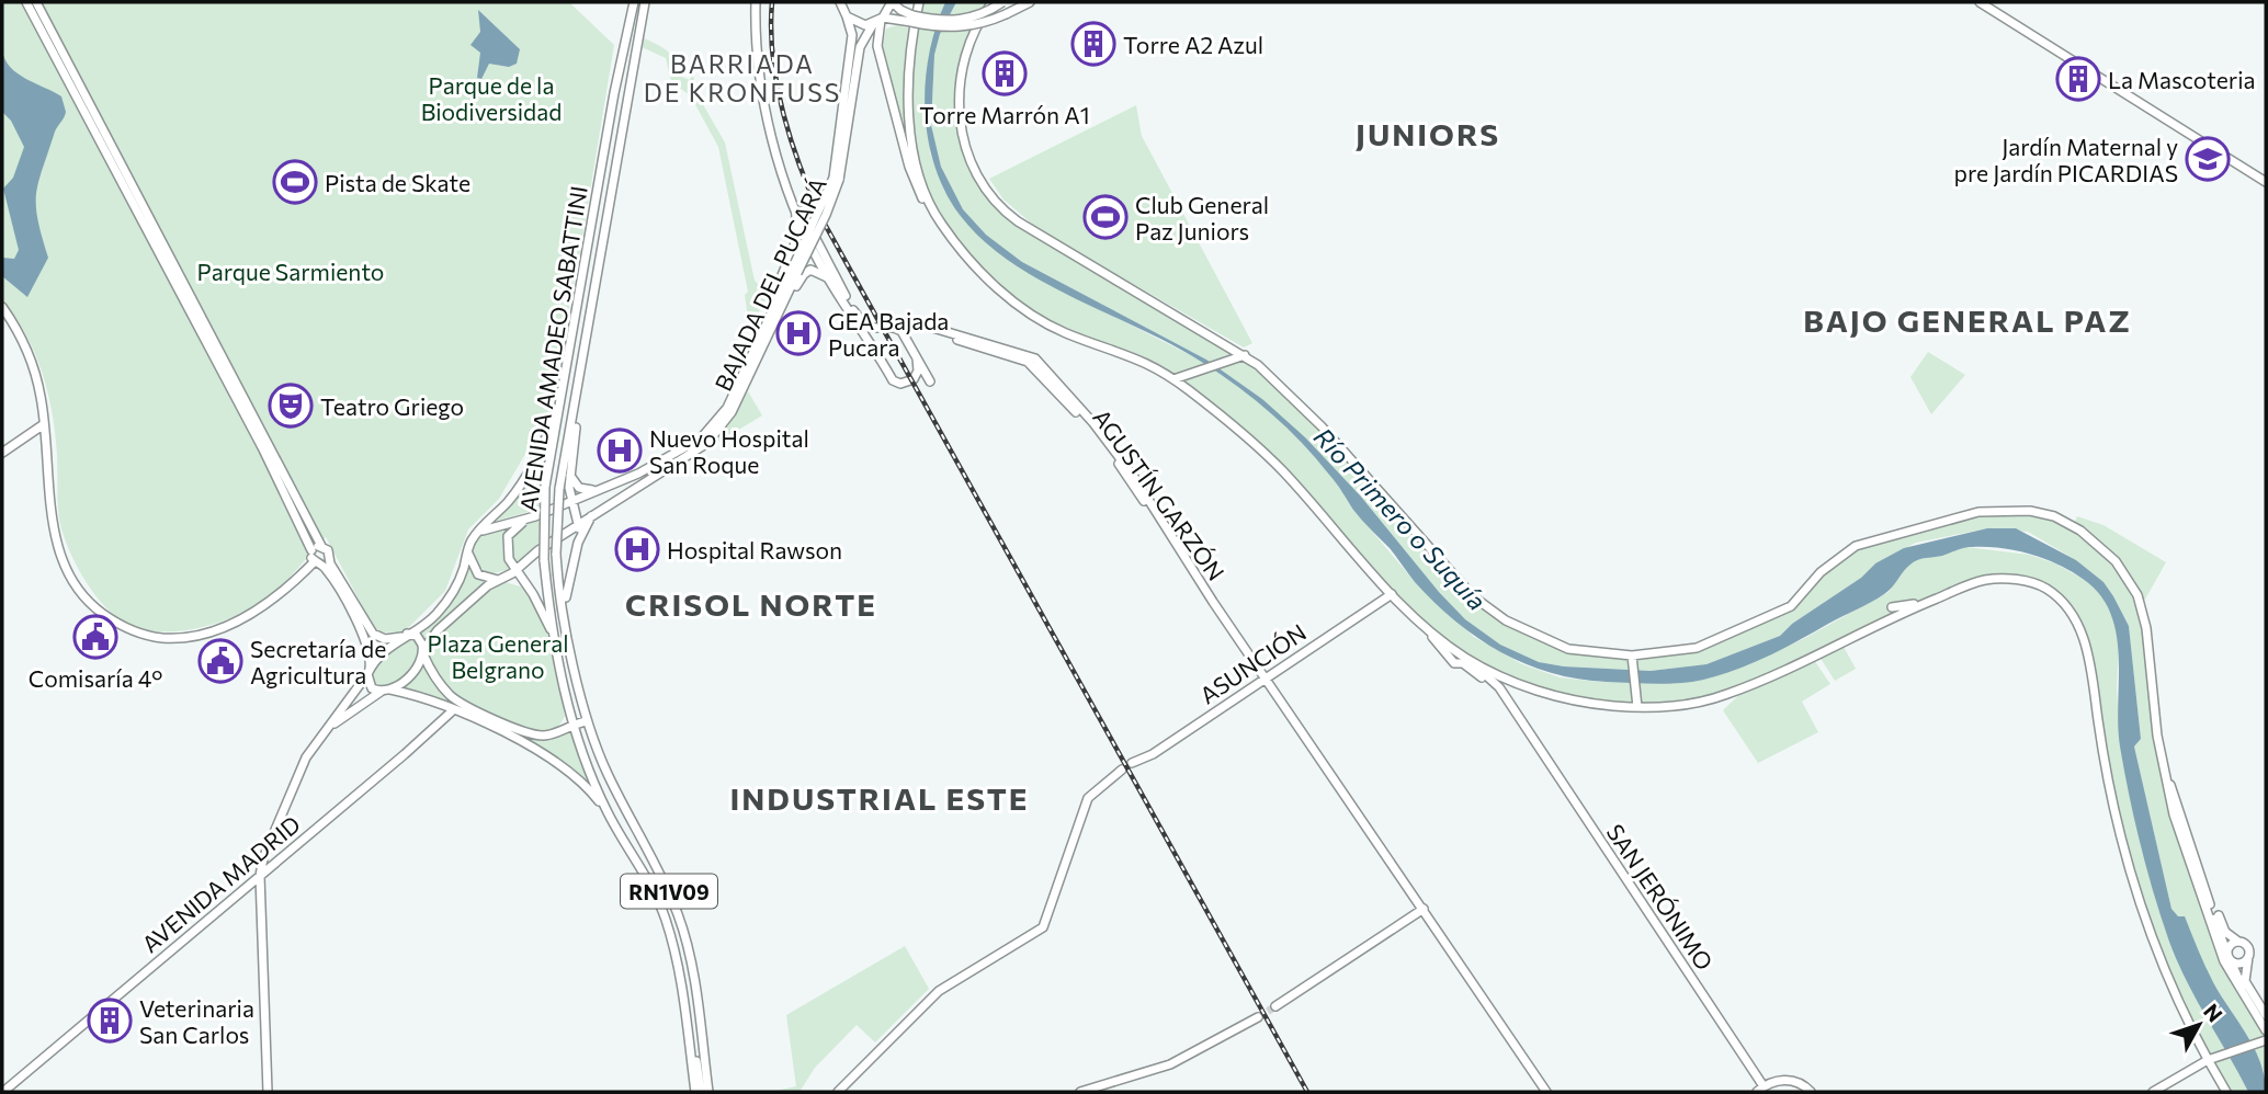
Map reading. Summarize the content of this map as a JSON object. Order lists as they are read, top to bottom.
{
  "streets": {
    "main road": [
      "BAJADA DEL PUCARÁ",
      "AVENIDA AMADEO SABATTINI",
      "AGUSTÍN GARZÓN",
      "ASUNCIÓN",
      "AVENIDA MADRID",
      "RN1V09",
      "SAN JERÓNIMO"
    ]
  },
  "crossings": [
    ["BAJADA DEL PUCARÁ", "RN1V09"],
    ["AVENIDA AMADEO SABATTINI", "RN1V09"],
    ["AGUSTÍN GARZÓN", "ASUNCIÓN"]
  ],
  "districts": [
    "BARRIADA DE KRONFUSS",
    "JUNIORS",
    "BAJO GENERAL PAZ",
    "CRISOL NORTE",
    "INDUSTRIAL ESTE"
  ],
  "water": ["Río Primero o Suquía"],
  "parks": ["Parque de la Biodiversidad", "Parque Sarmiento", "Plaza General Belgrano"],
  "places": {
    "building": [
      "Torre A2 Azul",
      "Torre Marrón A1",
      "La Mascoteria",
      "Veterinaria San Carlos"
    ],
    "school or university": ["Jardín Maternal y pre Jardín PICARDIAS"],
    "sports": ["Pista de Skate", "Club General Paz Juniors"],
    "hospital": ["GEA Bajada Pucara", "Nuevo Hospital San Roque", "Hospital Rawson"],
    "theatre": ["Teatro Griego"],
    "public building": ["Comisaría 4°", "Secretaría de Agricultura"]
  },
  "north": "top right"
}
